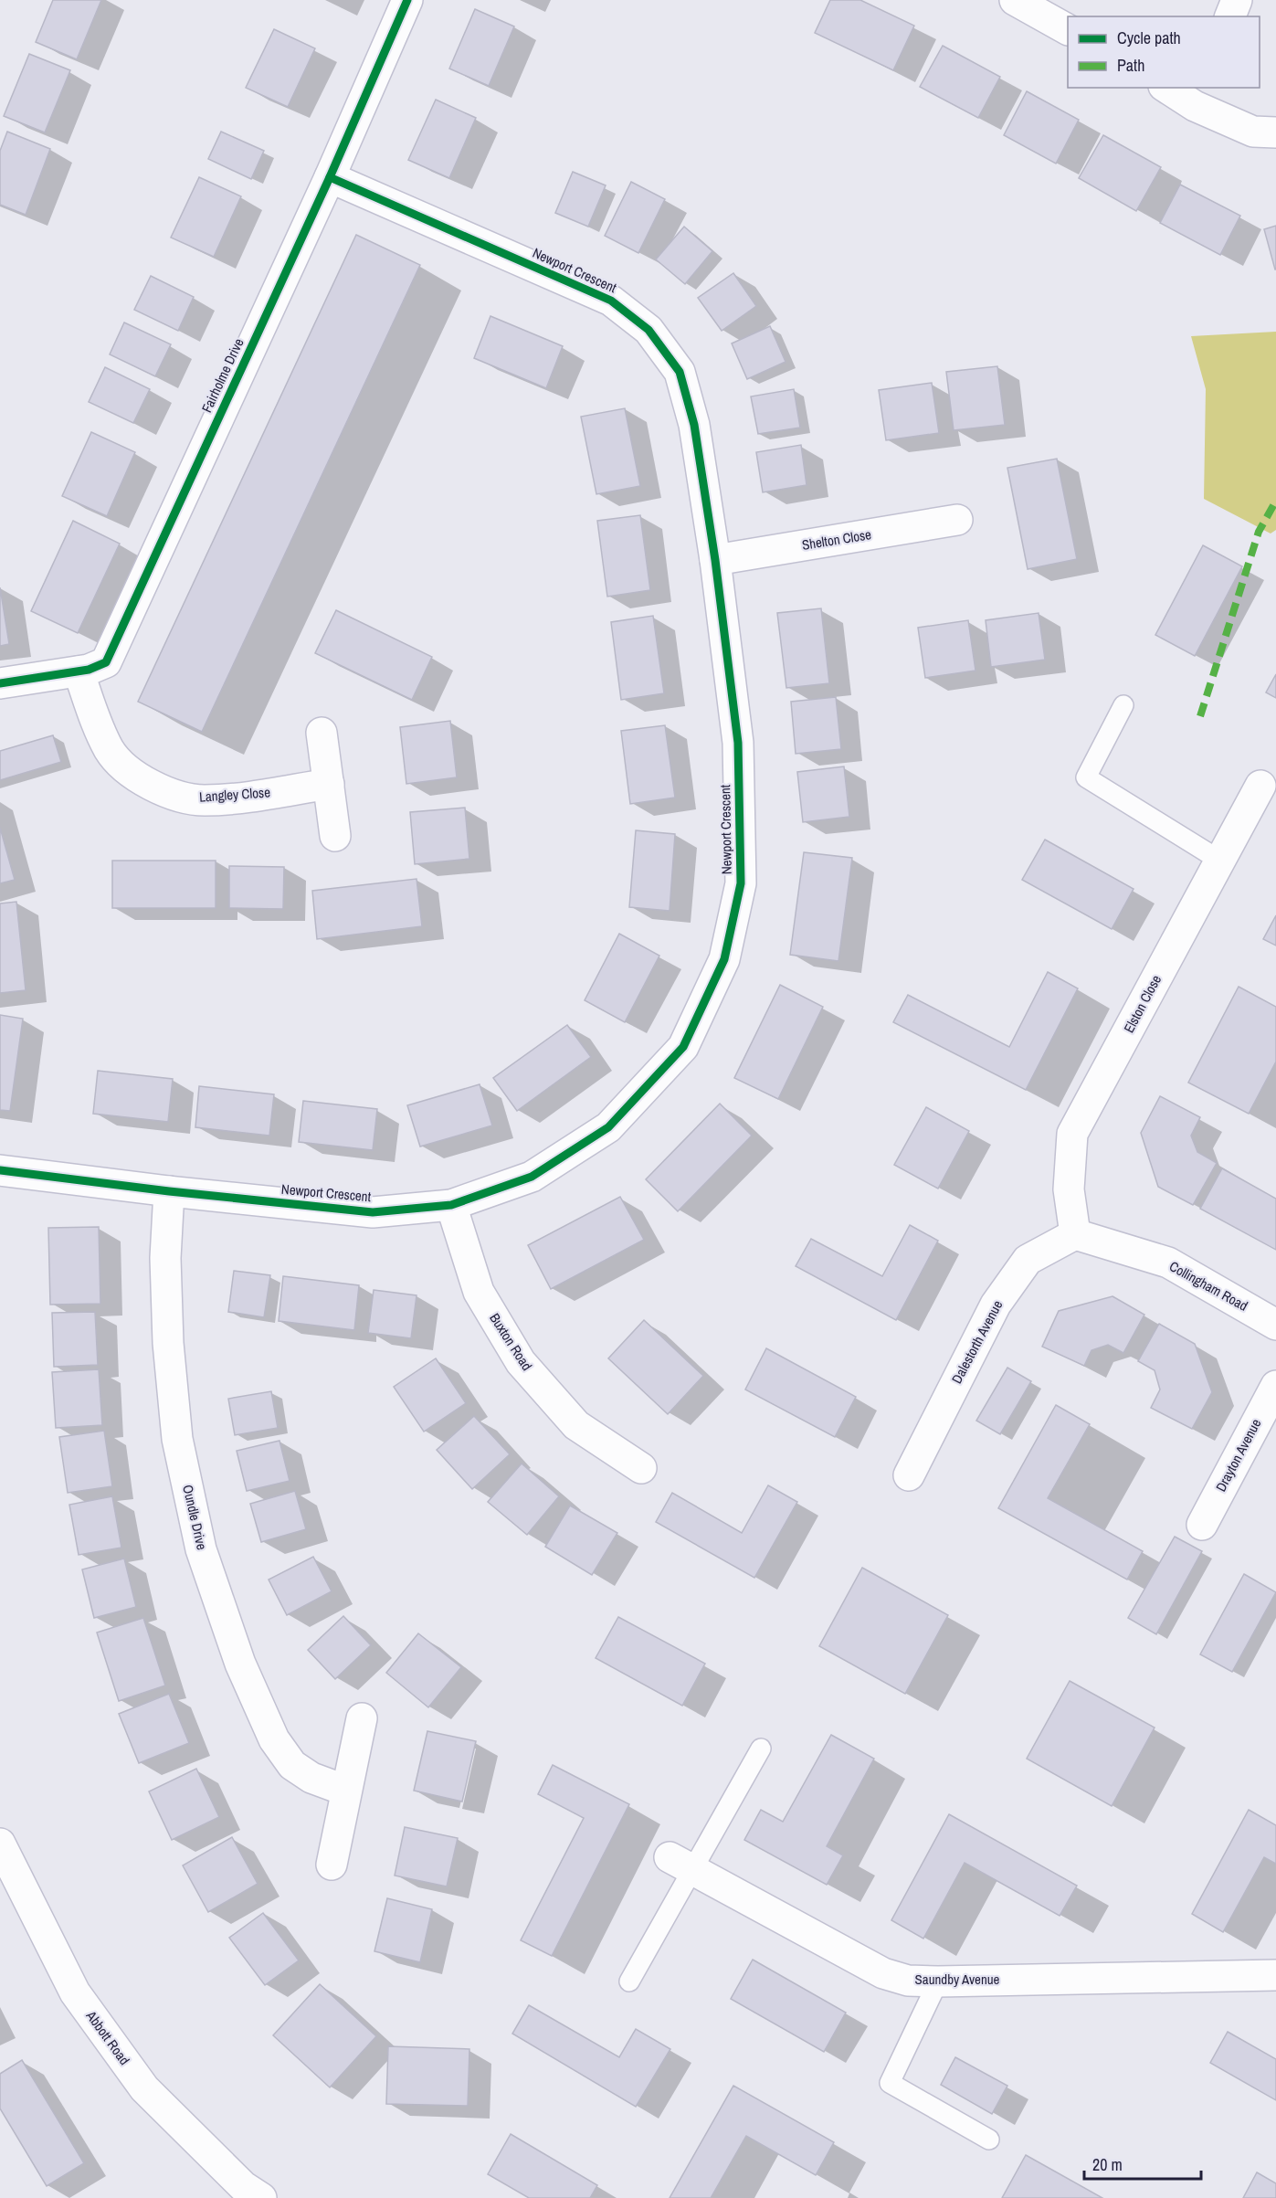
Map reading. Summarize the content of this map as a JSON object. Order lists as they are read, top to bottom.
{
  "streets": {
    "street": [
      "Newport Crescent",
      "Fairholme Drive",
      "Shelton Close",
      "Langley Close",
      "Elston Close",
      "Collingham Road",
      "Buxton Road",
      "Dalestorth Avenue",
      "Drayton Avenue",
      "Oundle Drive",
      "Saundby Avenue",
      "Abbott Road"
    ]
  },
  "crossings": [
    ["Newport Crescent", "Fairholme Drive"],
    ["Newport Crescent", "Shelton Close"],
    ["Newport Crescent", "Buxton Road"],
    ["Newport Crescent", "Oundle Drive"],
    ["Fairholme Drive", "Langley Close"],
    ["Elston Close", "Collingham Road"],
    ["Elston Close", "Dalestorth Avenue"],
    ["Collingham Road", "Dalestorth Avenue"]
  ],
  "legend": ["Cycle path", "Path"],
  "scale_bar": "20 m"
}
